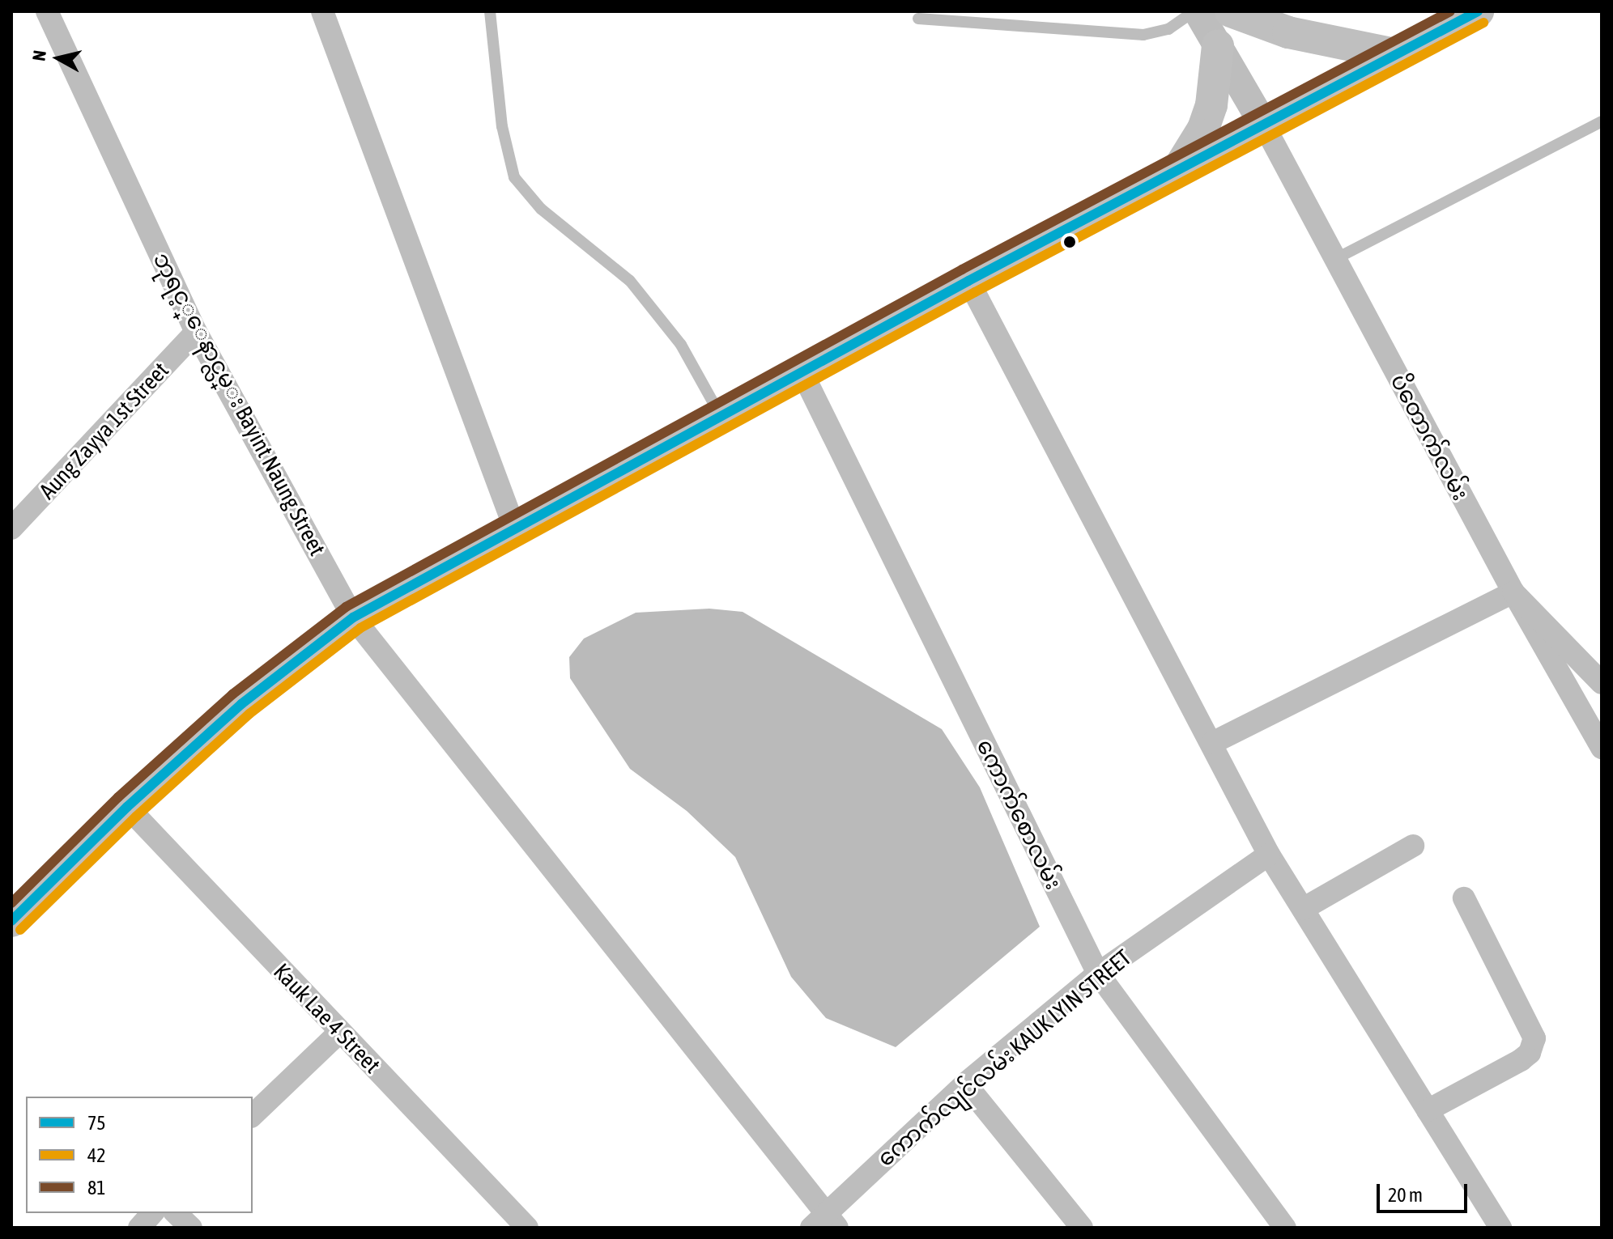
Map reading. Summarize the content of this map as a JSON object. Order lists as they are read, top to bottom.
{
  "streets": {
    "street": [
      "ဘုရင့္ေနာင္လမ္း Bayint Naung Street",
      "Aung Zayya 1st Street",
      "ပိတောက်လမ်း",
      "ကောက်စောလမ်း",
      "Kauk Lae 4 Street",
      "ကောက်လျင်လမ်း KAUK LYIN STREET"
    ]
  },
  "crossings": [
    ["ဘုရင့္ေနာင္လမ္း Bayint Naung Street", "Aung Zayya 1st Street"],
    ["ဘုရင့္ေနာင္လမ္း Bayint Naung Street", "ကောက်လျင်လမ်း KAUK LYIN STREET"],
    ["ကောက်စောလမ်း", "ကောက်လျင်လမ်း KAUK LYIN STREET"]
  ],
  "lines": ["transit line 75", "transit line 81", "transit line 42"],
  "legend": ["75", "42", "81"],
  "scale_bar": "20 m",
  "north": "left"
}
